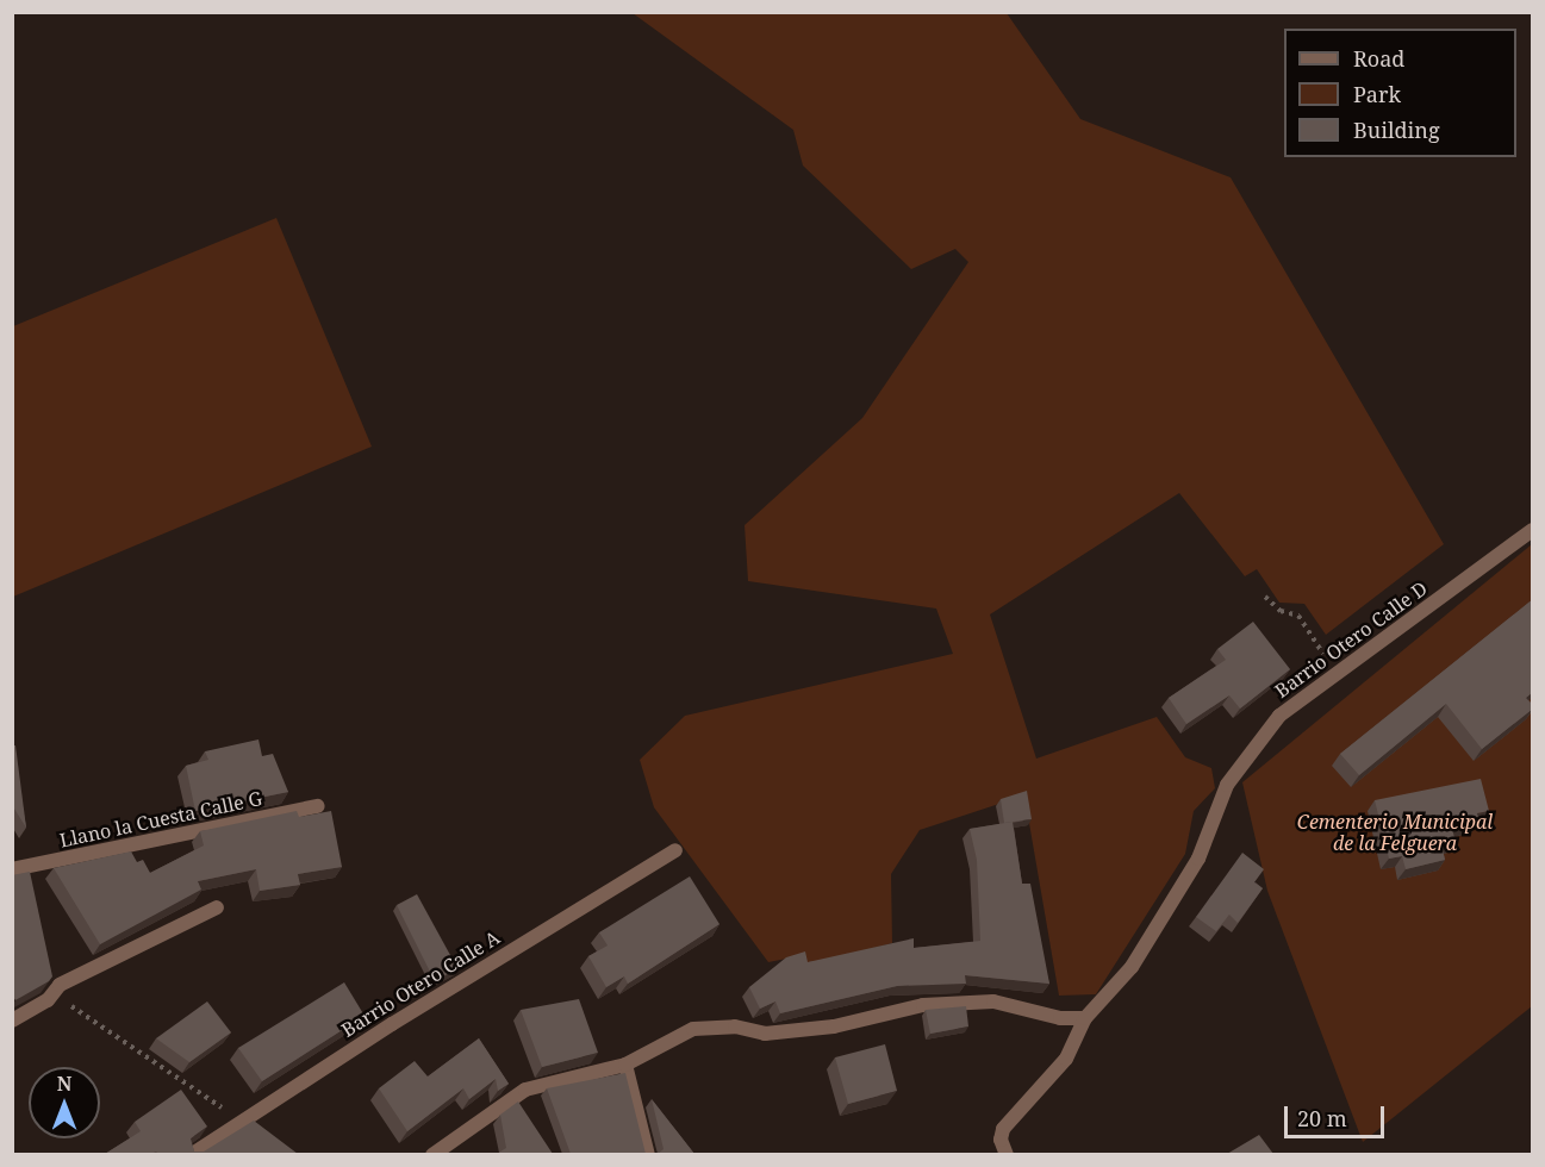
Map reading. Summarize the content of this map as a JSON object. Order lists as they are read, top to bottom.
{
  "streets": {
    "street": ["Barrio Otero Calle D", "Llano la Cuesta Calle G", "Barrio Otero Calle A"]
  },
  "parks": ["Cementerio Municipal de la Felguera"],
  "legend": ["Road", "Park", "Building"],
  "scale_bar": "20 m",
  "north": "top"
}
